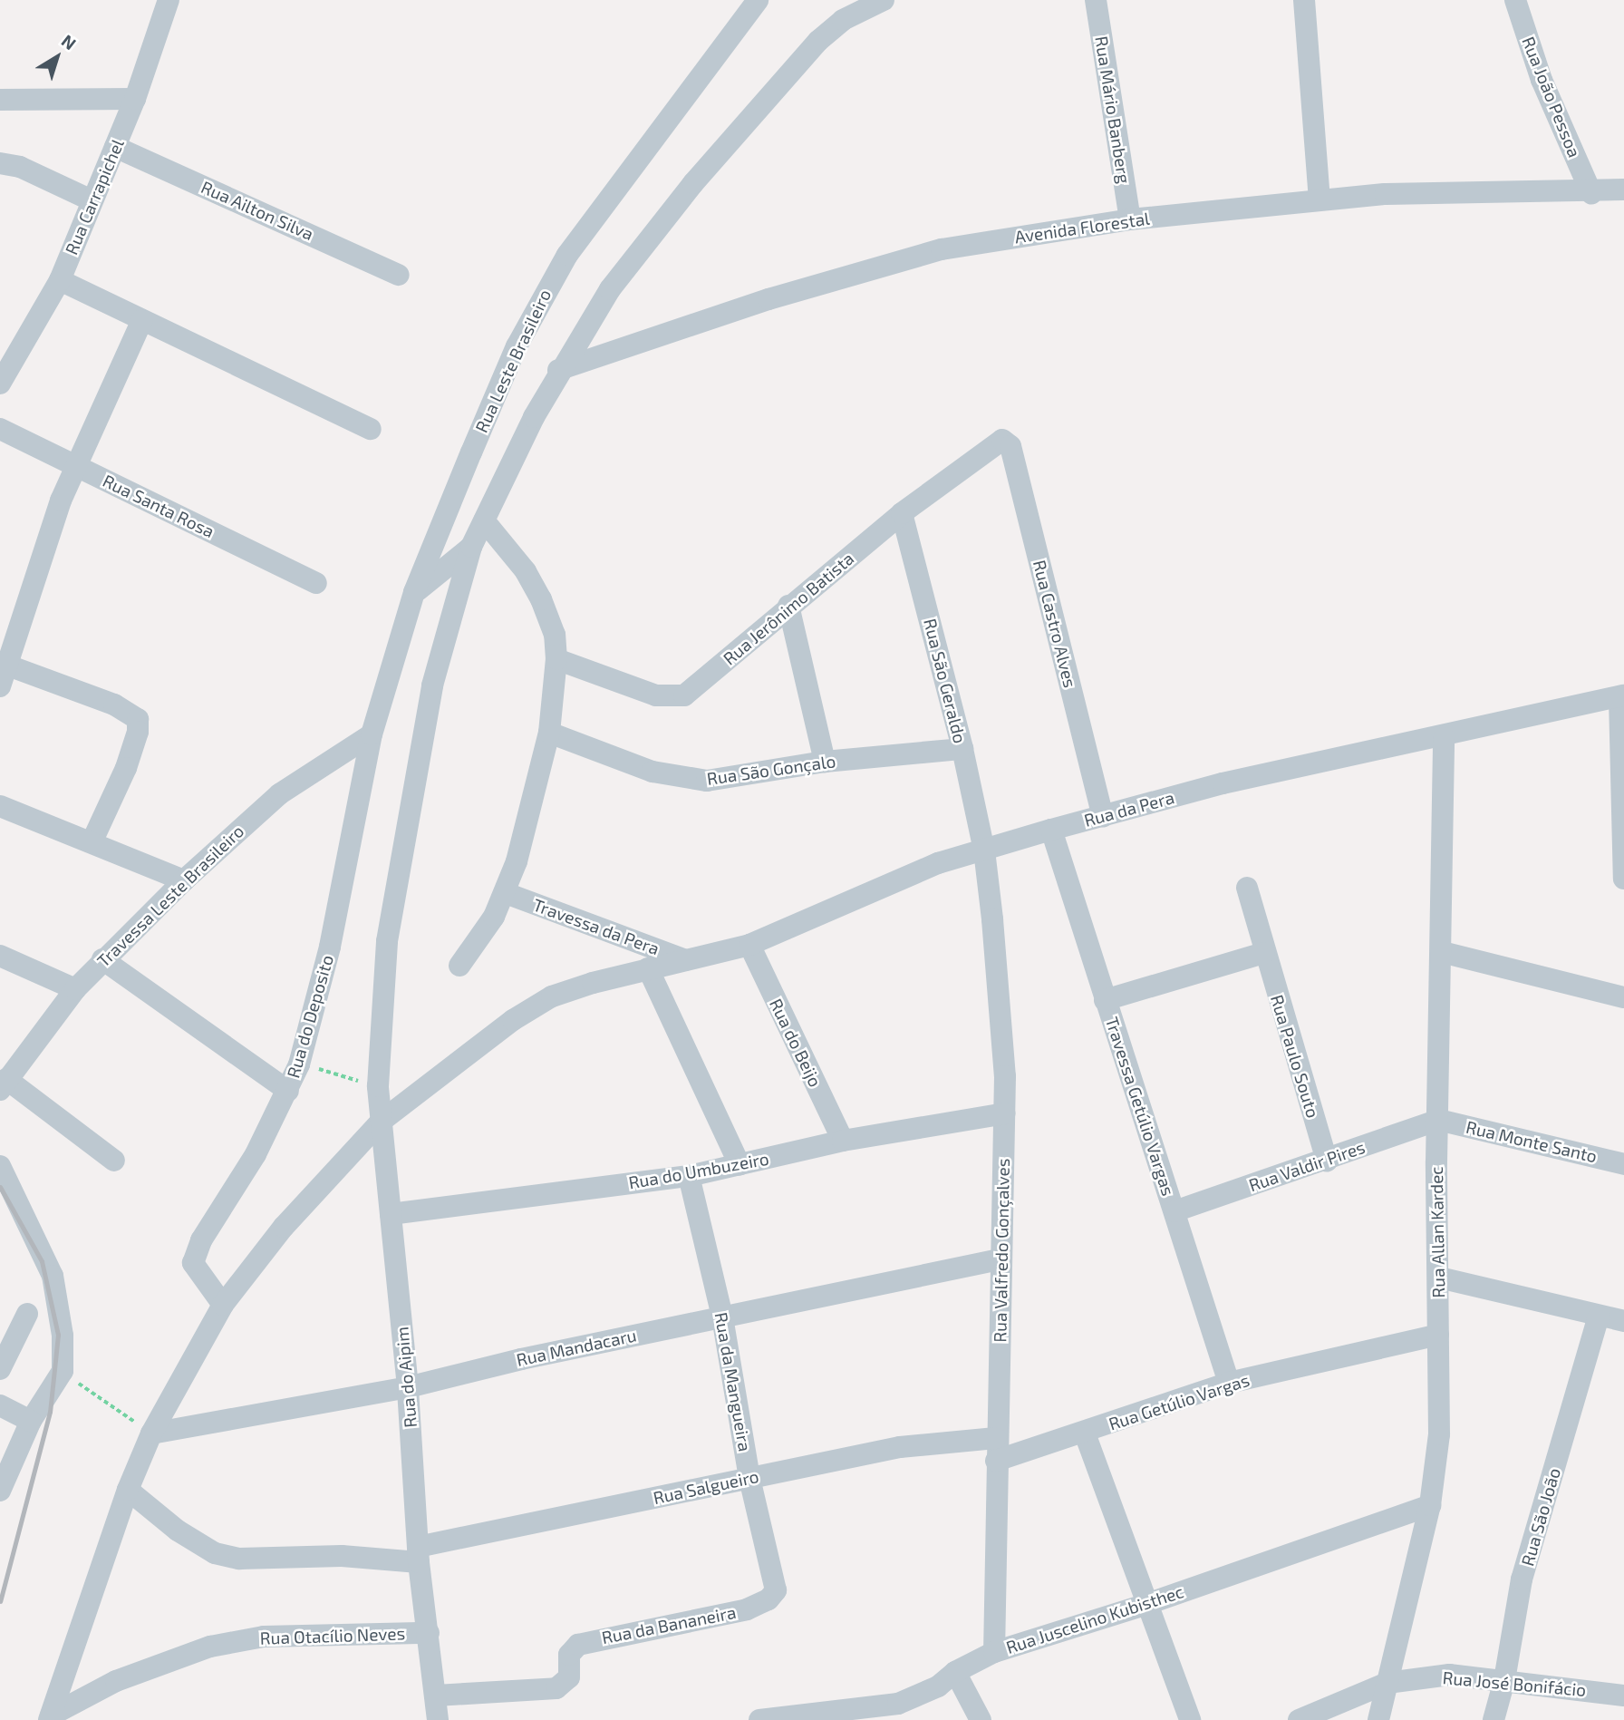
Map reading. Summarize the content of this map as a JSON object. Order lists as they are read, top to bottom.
{
  "streets": {
    "street": [
      "Rua João Pessoa",
      "Rua Mário Banberg",
      "Rua Carrapichel",
      "Rua Ailton Silva",
      "Avenida Florestal",
      "Rua Leste Brasileiro",
      "Rua Santa Rosa",
      "Rua Jerônimo Batista",
      "Rua Castro Alves",
      "Rua São Geraldo",
      "Rua São Gonçalo",
      "Rua da Pera",
      "Travessa Leste Brasileiro",
      "Travessa da Pera",
      "Rua do Deposito",
      "Rua do Beijo",
      "Rua Paulo Souto",
      "Travessa Getúlio Vargas",
      "Rua Monte Santo",
      "Rua Valdir Pires",
      "Rua do Umbuzeiro",
      "Rua Allan Kardec",
      "Rua Valfredo Gonçalves",
      "Rua Mandacaru",
      "Rua do Aipim",
      "Rua da Mangueira",
      "Rua Getúlio Vargas",
      "Rua Salgueiro",
      "Rua São João",
      "Rua Juscelino Kubisthec",
      "Rua da Bananeira",
      "Rua Otacílio Neves",
      "Rua José Bonifácio"
    ]
  },
  "crossings": [
    ["Rua João Pessoa", "Avenida Florestal"],
    ["Rua Mário Banberg", "Avenida Florestal"],
    ["Rua Carrapichel", "Rua Ailton Silva"],
    ["Avenida Florestal", "Rua do Aipim"],
    ["Rua Leste Brasileiro", "Travessa Leste Brasileiro"],
    ["Rua Leste Brasileiro", "Rua do Deposito"],
    ["Rua Jerônimo Batista", "Rua Castro Alves"],
    ["Rua Jerônimo Batista", "Rua São Geraldo"],
    ["Rua Castro Alves", "Rua da Pera"],
    ["Rua São Geraldo", "Rua São Gonçalo"],
    ["Rua São Geraldo", "Rua da Pera"],
    ["Rua São Geraldo", "Rua Valfredo Gonçalves"],
    ["Rua da Pera", "Travessa da Pera"],
    ["Rua da Pera", "Rua do Deposito"],
    ["Rua da Pera", "Rua do Beijo"],
    ["Rua da Pera", "Travessa Getúlio Vargas"],
    ["Rua da Pera", "Rua Allan Kardec"],
    ["Rua da Pera", "Rua Valfredo Gonçalves"],
    ["Rua da Pera", "Rua Mandacaru"],
    ["Rua da Pera", "Rua do Aipim"],
    ["Rua da Pera", "Rua Salgueiro"],
    ["Rua da Pera", "Rua Otacílio Neves"],
    ["Travessa Leste Brasileiro", "Rua do Deposito"],
    ["Rua do Beijo", "Rua do Umbuzeiro"],
    ["Rua Paulo Souto", "Rua Valdir Pires"],
    ["Travessa Getúlio Vargas", "Rua Valdir Pires"],
    ["Travessa Getúlio Vargas", "Rua Getúlio Vargas"],
    ["Rua Monte Santo", "Rua Valdir Pires"],
    ["Rua Monte Santo", "Rua Allan Kardec"],
    ["Rua Valdir Pires", "Rua Allan Kardec"],
    ["Rua do Umbuzeiro", "Rua Valfredo Gonçalves"],
    ["Rua do Umbuzeiro", "Rua do Aipim"],
    ["Rua do Umbuzeiro", "Rua da Mangueira"],
    ["Rua Allan Kardec", "Rua Getúlio Vargas"],
    ["Rua Allan Kardec", "Rua Juscelino Kubisthec"],
    ["Rua Allan Kardec", "Rua José Bonifácio"],
    ["Rua Valfredo Gonçalves", "Rua Mandacaru"],
    ["Rua Valfredo Gonçalves", "Rua Getúlio Vargas"],
    ["Rua Valfredo Gonçalves", "Rua Salgueiro"],
    ["Rua Valfredo Gonçalves", "Rua Juscelino Kubisthec"],
    ["Rua Mandacaru", "Rua do Aipim"],
    ["Rua Mandacaru", "Rua da Mangueira"],
    ["Rua do Aipim", "Rua Salgueiro"],
    ["Rua do Aipim", "Rua da Bananeira"],
    ["Rua do Aipim", "Rua Otacílio Neves"],
    ["Rua da Mangueira", "Rua Salgueiro"],
    ["Rua da Mangueira", "Rua da Bananeira"],
    ["Rua São João", "Rua José Bonifácio"]
  ],
  "north": "top right"
}
